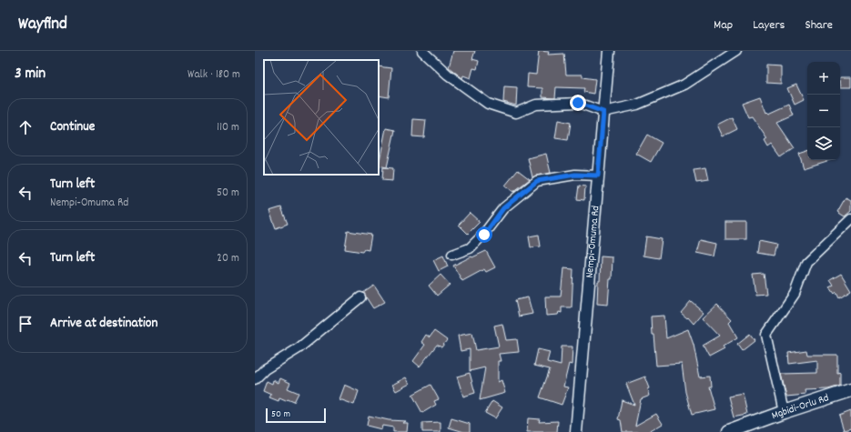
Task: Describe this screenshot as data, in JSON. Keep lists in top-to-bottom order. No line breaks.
{"streets":{"main road":["Mgbidi-Orlu Rd"],"street":["Nempi-Omuma Rd"]},"scale_bar":"50 m","page":{"header":"Wayfind","nav":["Map","Layers","Share"],"heading":["3 min","Walk · 180 m"],"map_buttons":["+","−"],"list":[["Continue","110 m"],["Turn left","Nempi-Omuma Rd","50 m"],["Turn left","20 m"],"Arrive at destination"],"scale":"50 m"}}
